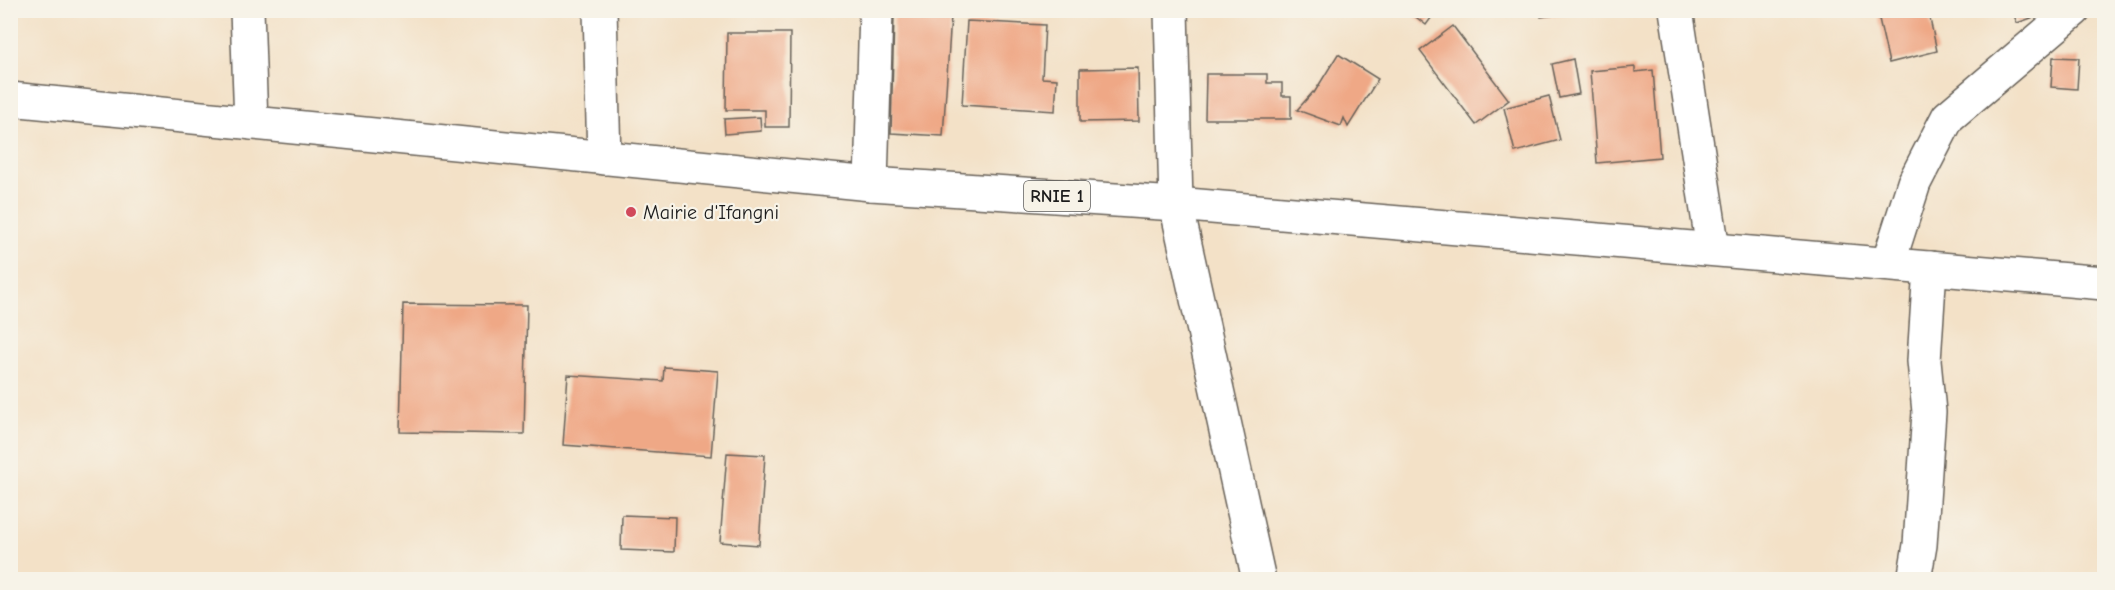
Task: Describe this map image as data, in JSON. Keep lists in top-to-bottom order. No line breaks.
{"streets":{"main road":["RNIE 1"]},"places":["Mairie d'Ifangni"]}
